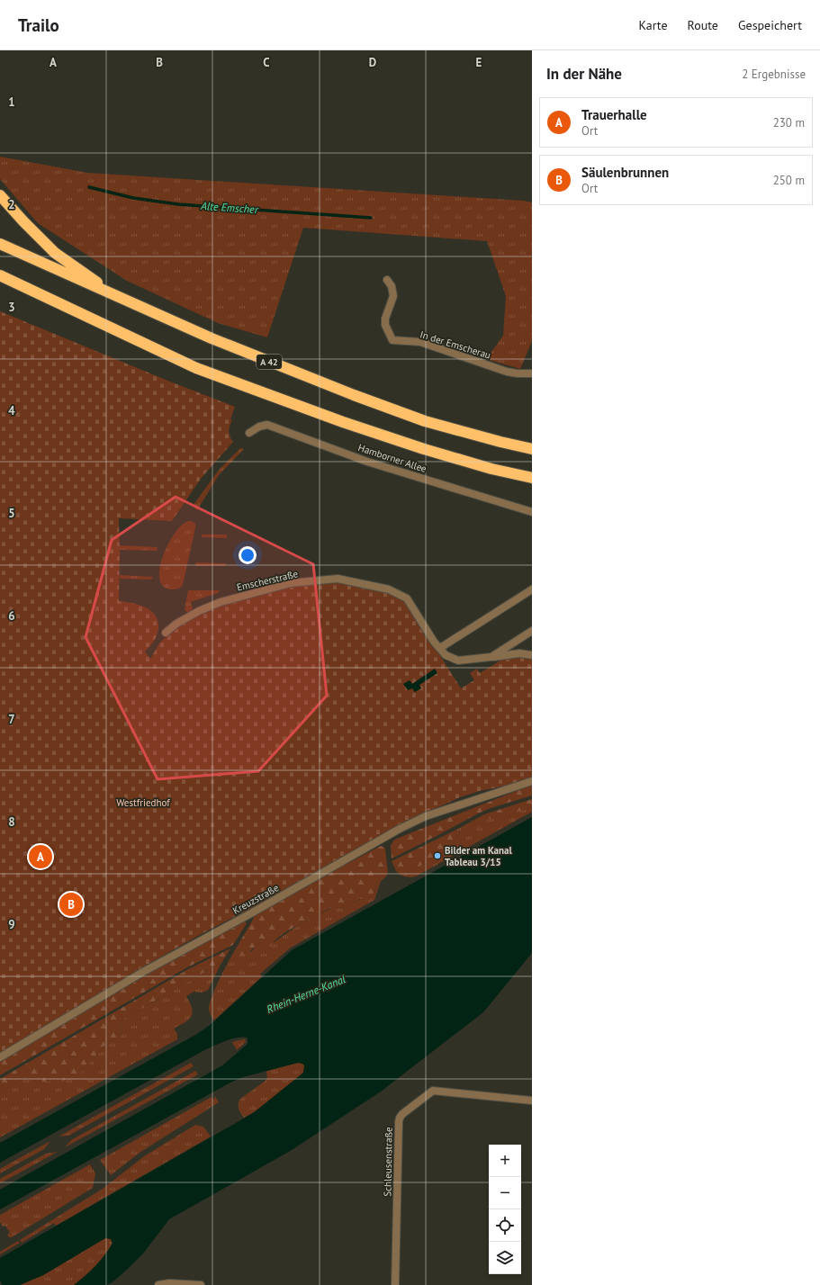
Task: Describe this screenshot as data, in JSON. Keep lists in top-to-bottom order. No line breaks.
{"streets":{"highway":["A 42"],"street":["In der Emscherau","Hamborner Allee","Emscherstraße","Kreuzstraße","Schleusenstraße"]},"water":["Alte Emscher","Rhein-Herne-Kanal"],"parks":["Westfriedhof"],"places":["Bilder am Kanal Tableau 3/15"],"page":{"header":"Trailo","nav":["Karte","Route","Gespeichert"],"heading":["In der Nähe","2 Ergebnisse"],"list":[{"mark":"A","name":"Trauerhalle","note":"Ort","value":"230 m"},{"mark":"B","name":"Säulenbrunnen","note":"Ort","value":"250 m"}],"pins":["A","B"],"map_buttons":["+","−"]},"grid":{"columns":["A","B","C","D","E"],"rows":["1","2","3","4","5","6","7","8","9"]}}
